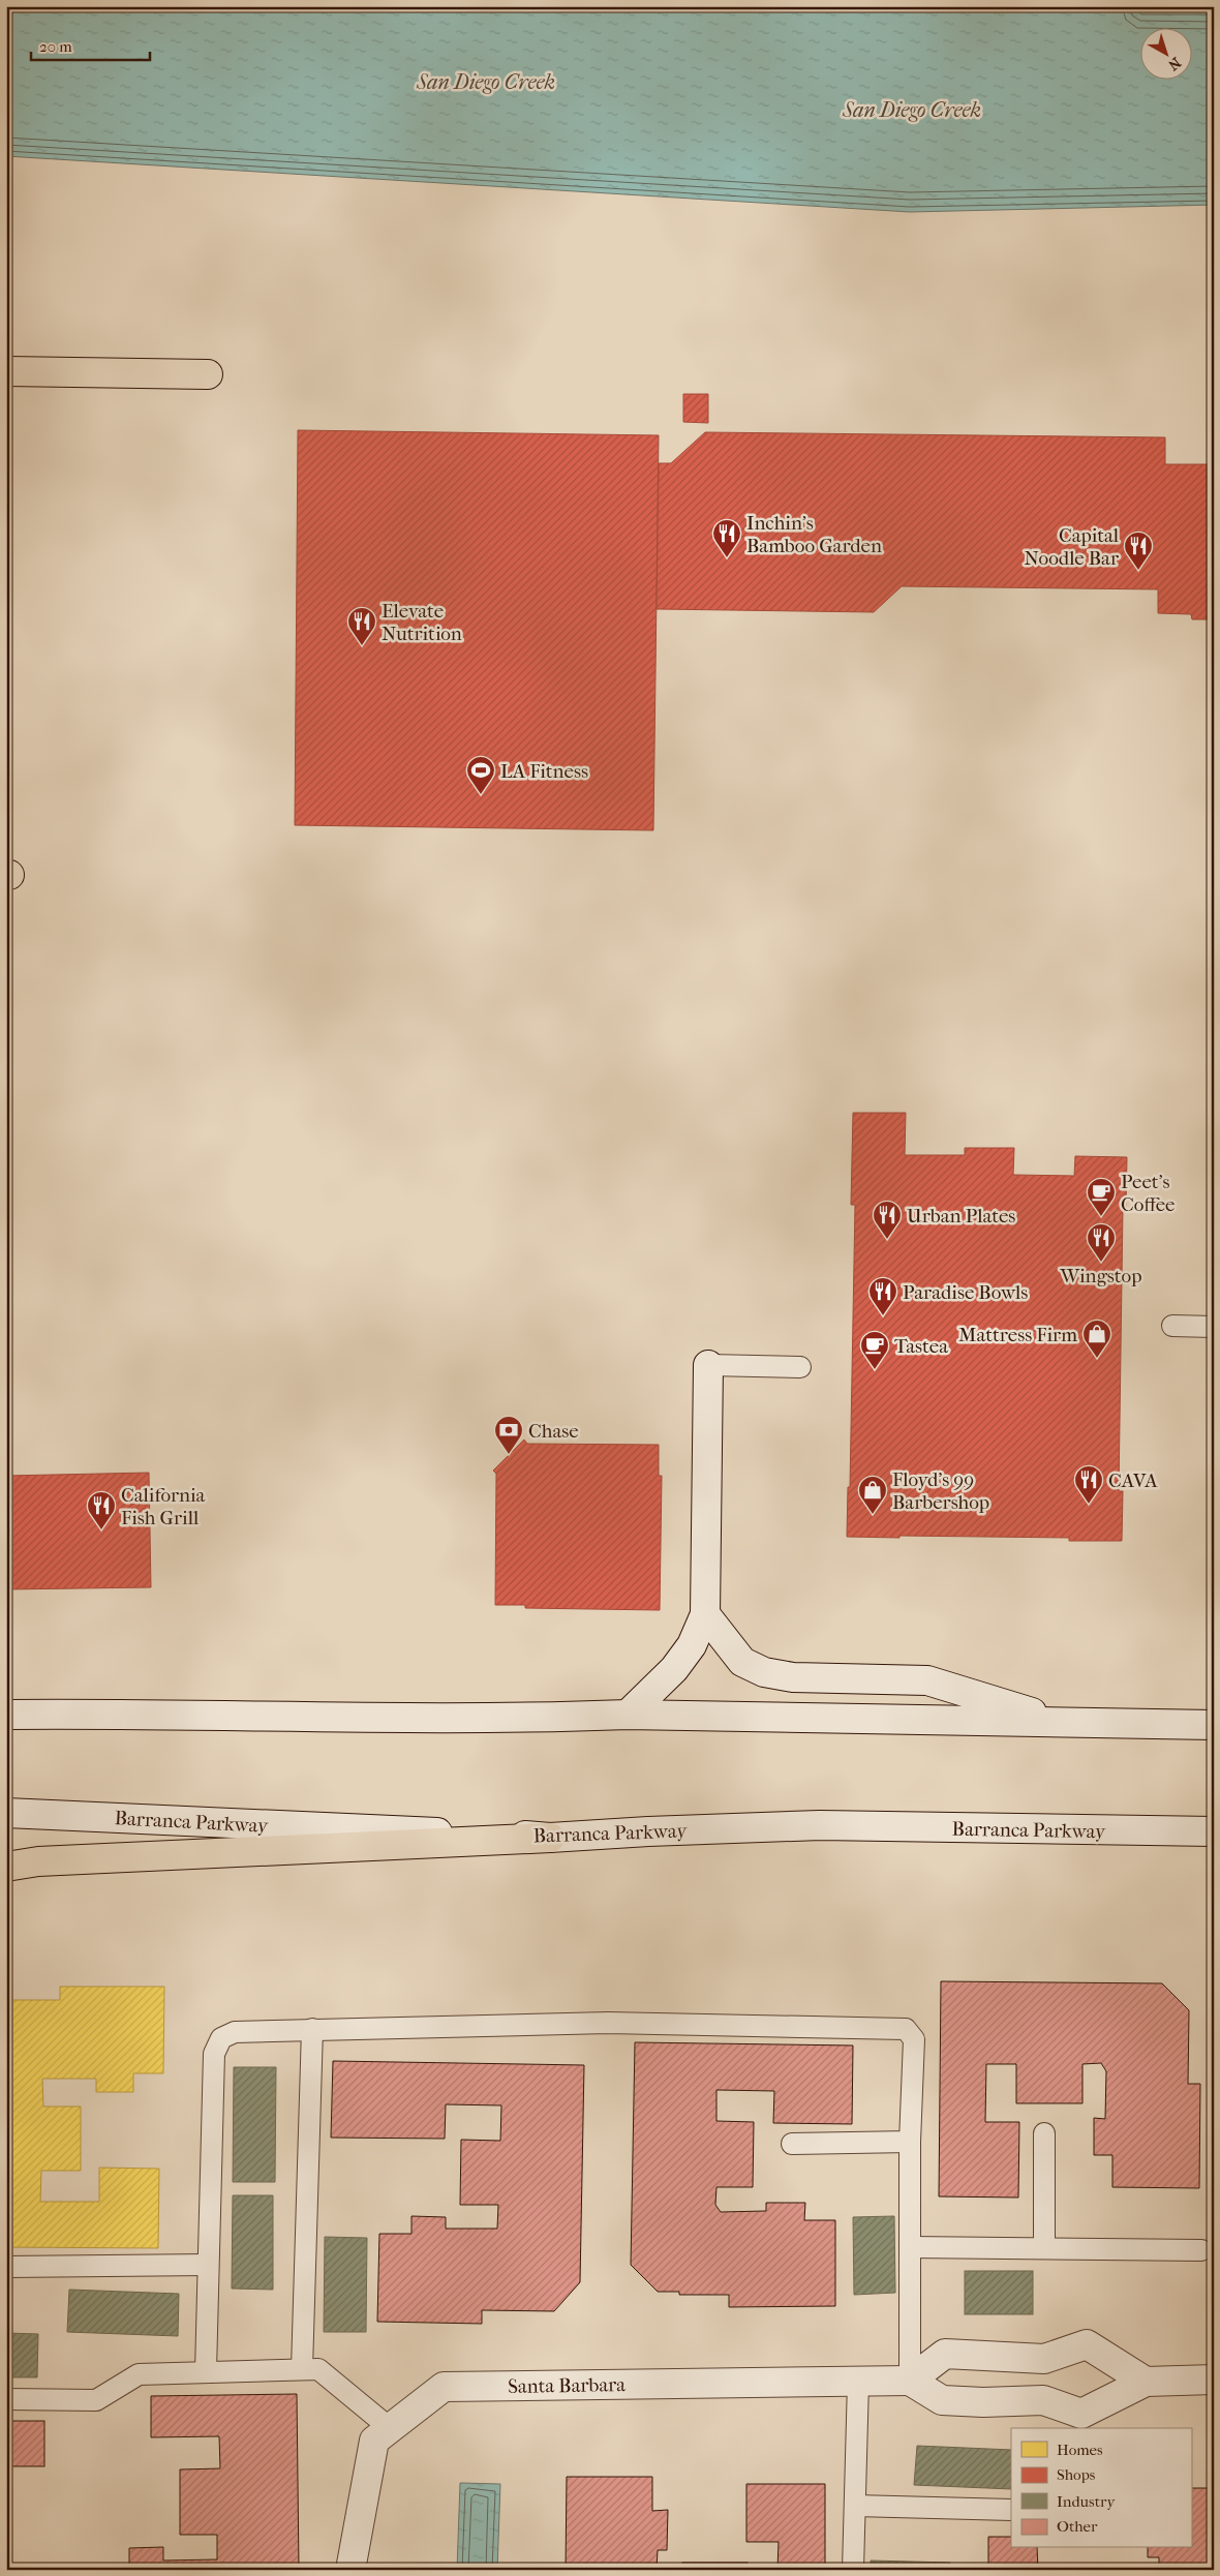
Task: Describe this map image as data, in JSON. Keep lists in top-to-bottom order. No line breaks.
{"streets":{"main road":["Barranca Parkway","Santa Barbara"]},"water":["San Diego Creek"],"places":{"restaurant":["Inchin’s Bamboo Garden","Capital Noodle Bar","Elevate Nutrition","Urban Plates","Wingstop","Paradise Bowls","CAVA","California Fish Grill"],"sports":["LA Fitness"],"cafe":["Peet's Coffee","Tastea"],"shop":["Mattress Firm","Floyd's 99 Barbershop"],"bank":["Chase"]},"legend":["Homes","Shops","Industry","Other"],"scale_bar":"20 m","north":"bottom right"}
